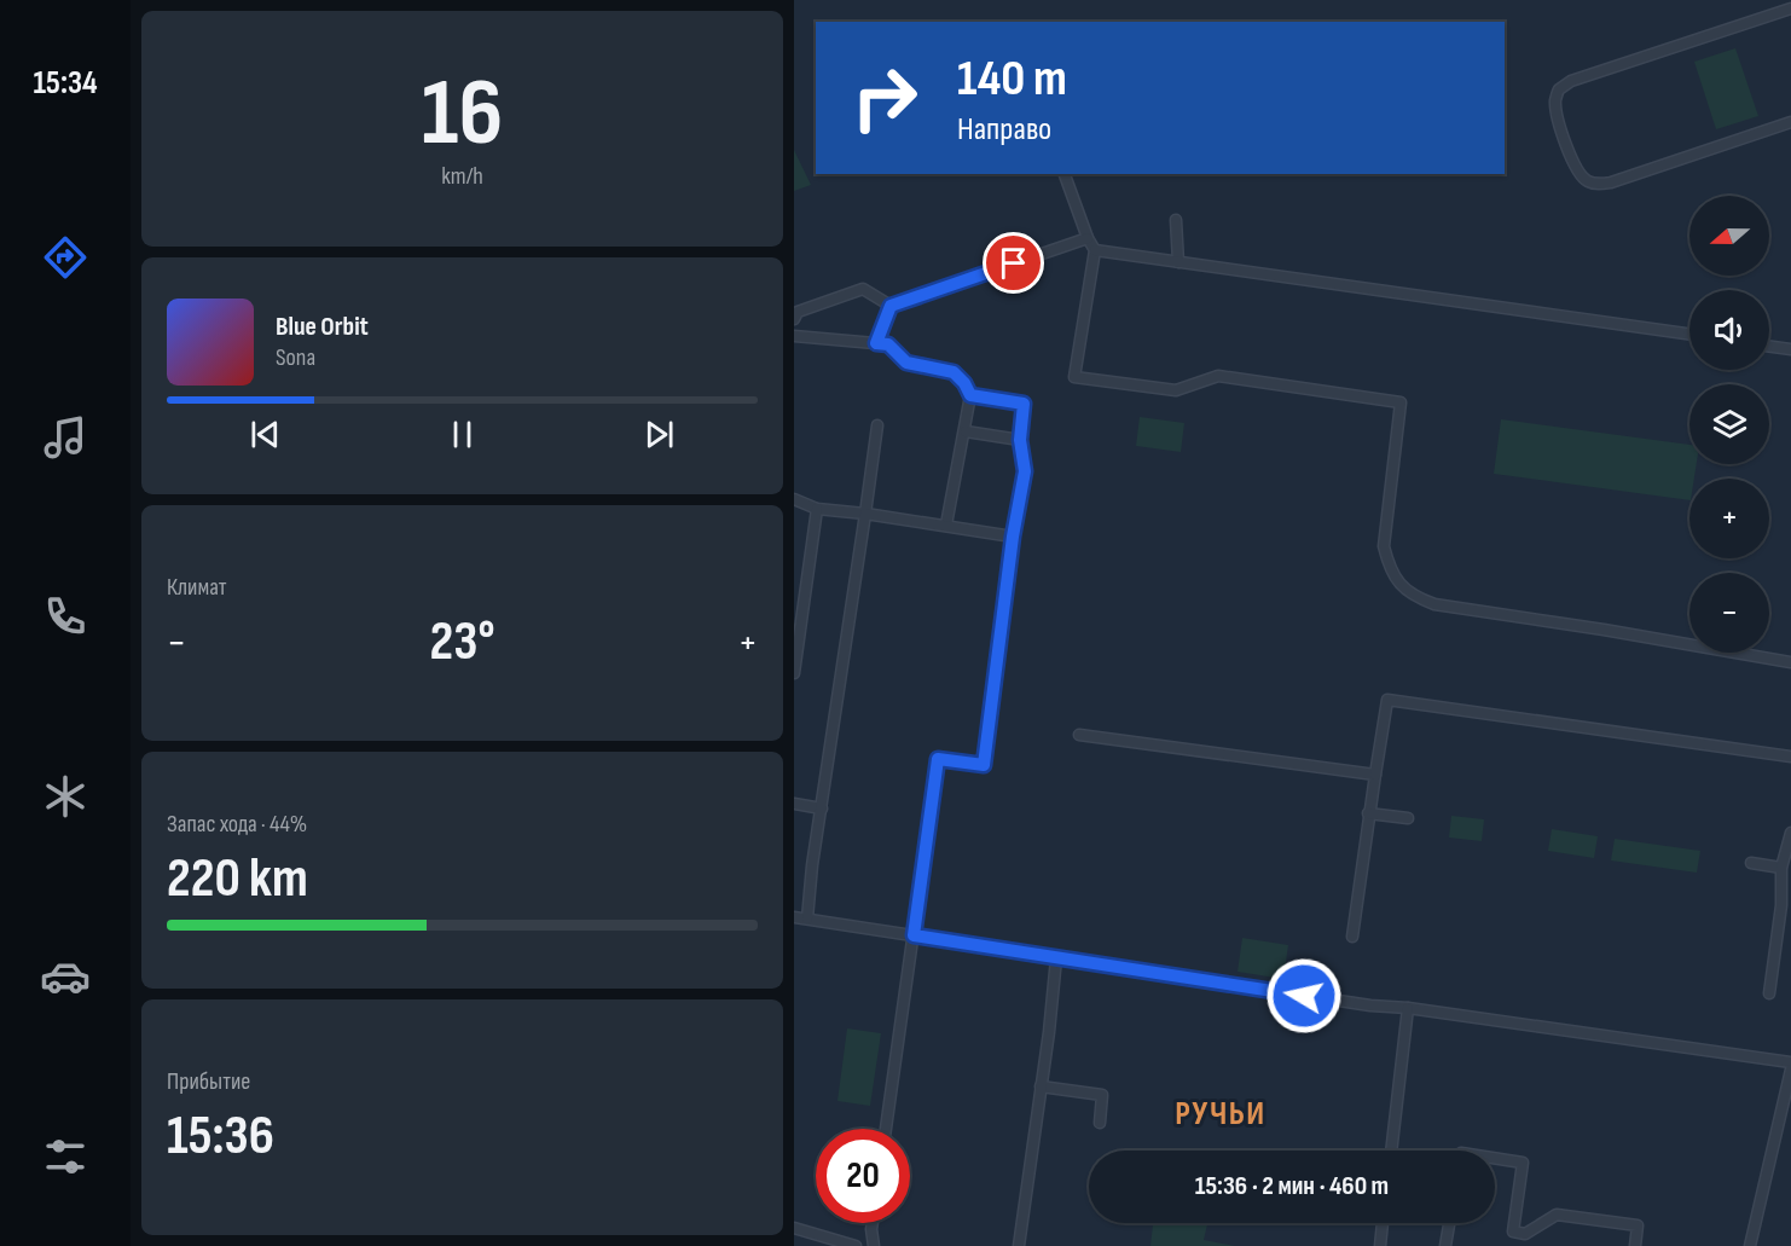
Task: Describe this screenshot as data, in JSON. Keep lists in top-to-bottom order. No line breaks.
{"districts":["РУЧЬИ"],"north":"left","page":{"tabs":"15:34","tile":[["16","km/h"],"Климат",["Запас хода · 44%","220 km"],["Прибытие","15:36"]],"turn":["140 m","Направо"],"map_buttons":["+","−"],"song":["Blue Orbit","Sona"],"heat":["−","23°","+"],"limit":"20","trip":"15:36 · 2 мин · 460 m"}}
